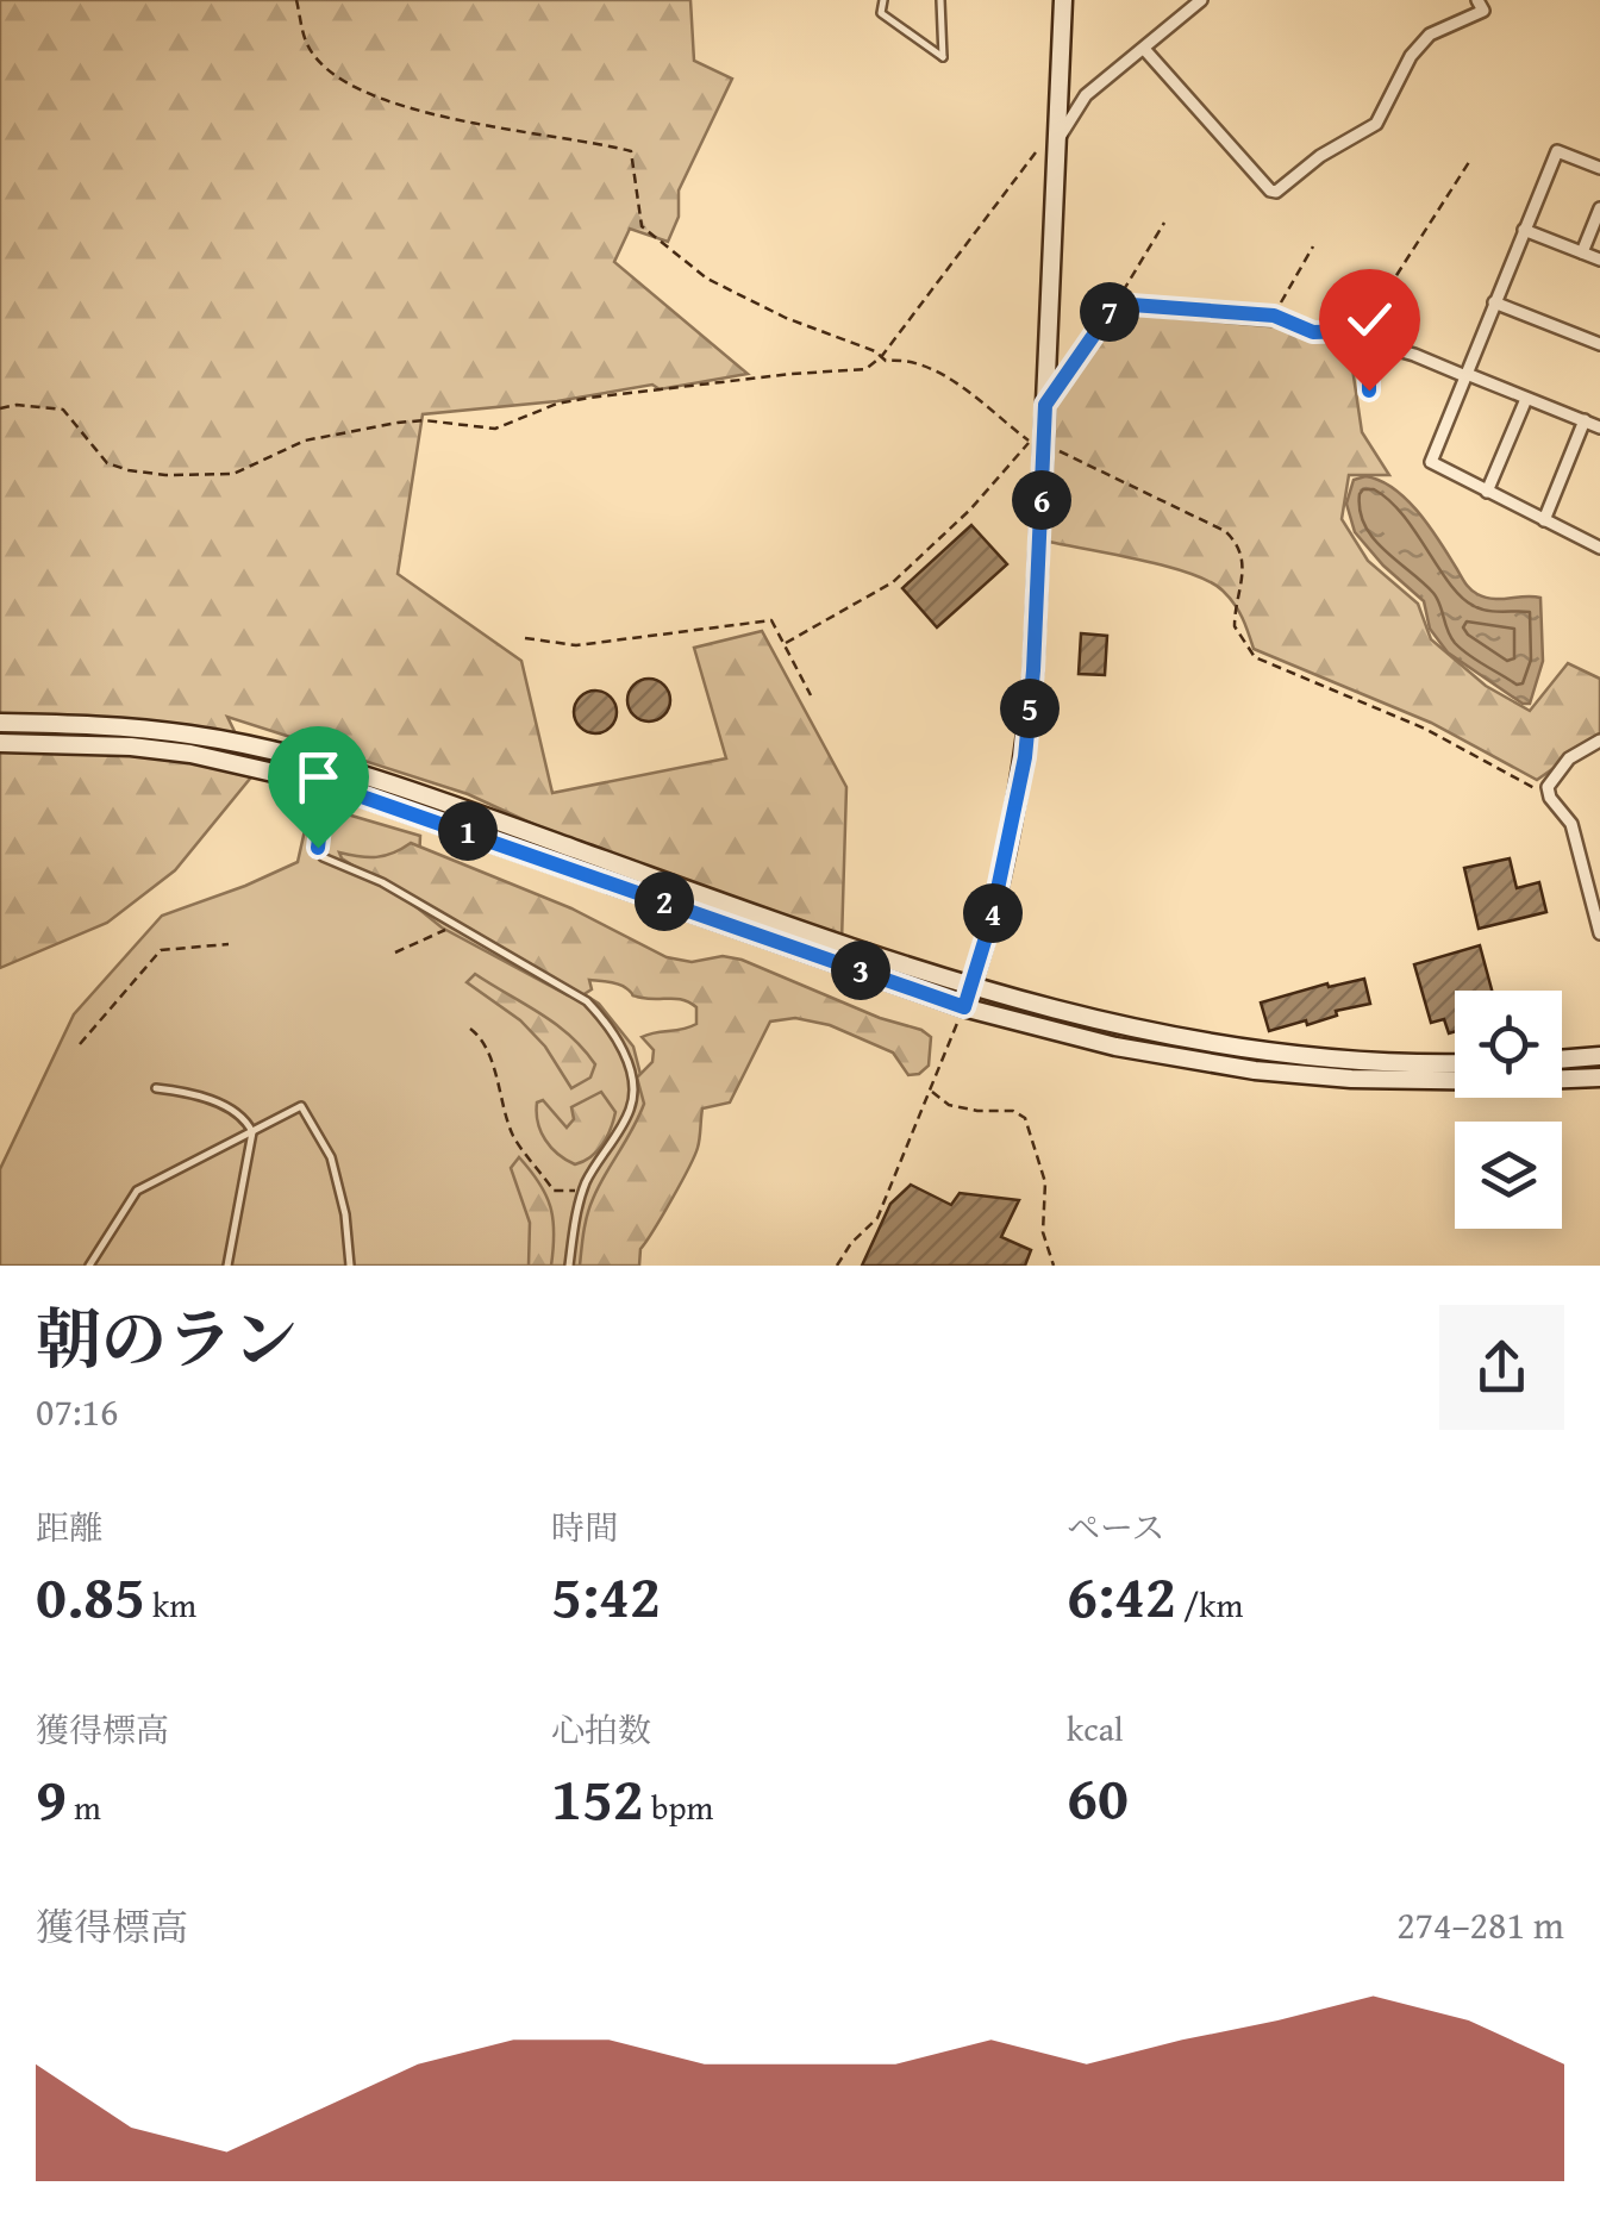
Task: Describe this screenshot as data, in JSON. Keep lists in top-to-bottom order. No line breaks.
{"page":{"pins":["7","6","5","1","2","4","3"],"heading":["朝のラン","07:16"],"stats":[["距離","0.85 km"],["時間","5:42"],["ペース","6:42 /km"],["獲得標高","9 m"],["心拍数","152 bpm"],["kcal","60"]],"chart":["獲得標高","274–281 m"]}}
